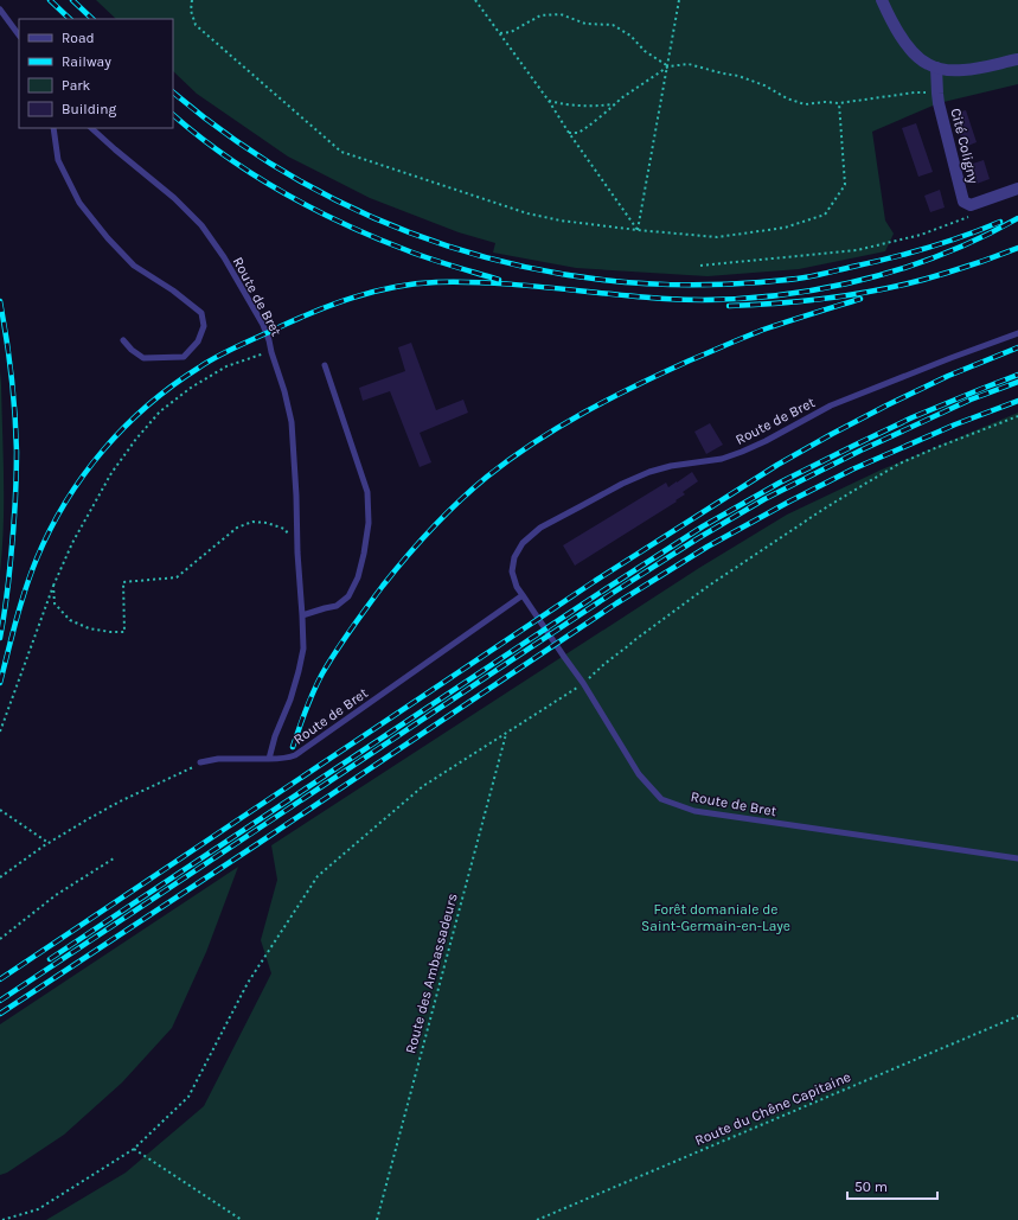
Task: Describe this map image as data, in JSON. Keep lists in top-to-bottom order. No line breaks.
{"streets":{"street":["Cité Coligny"],"lane":["Route de Bret"],"path":["Route des Ambassadeurs","Route du Chêne Capitaine"]},"parks":["Forêt domaniale de Saint-Germain-en-Laye"],"legend":["Road","Railway","Park","Building"],"scale_bar":"50 m"}
